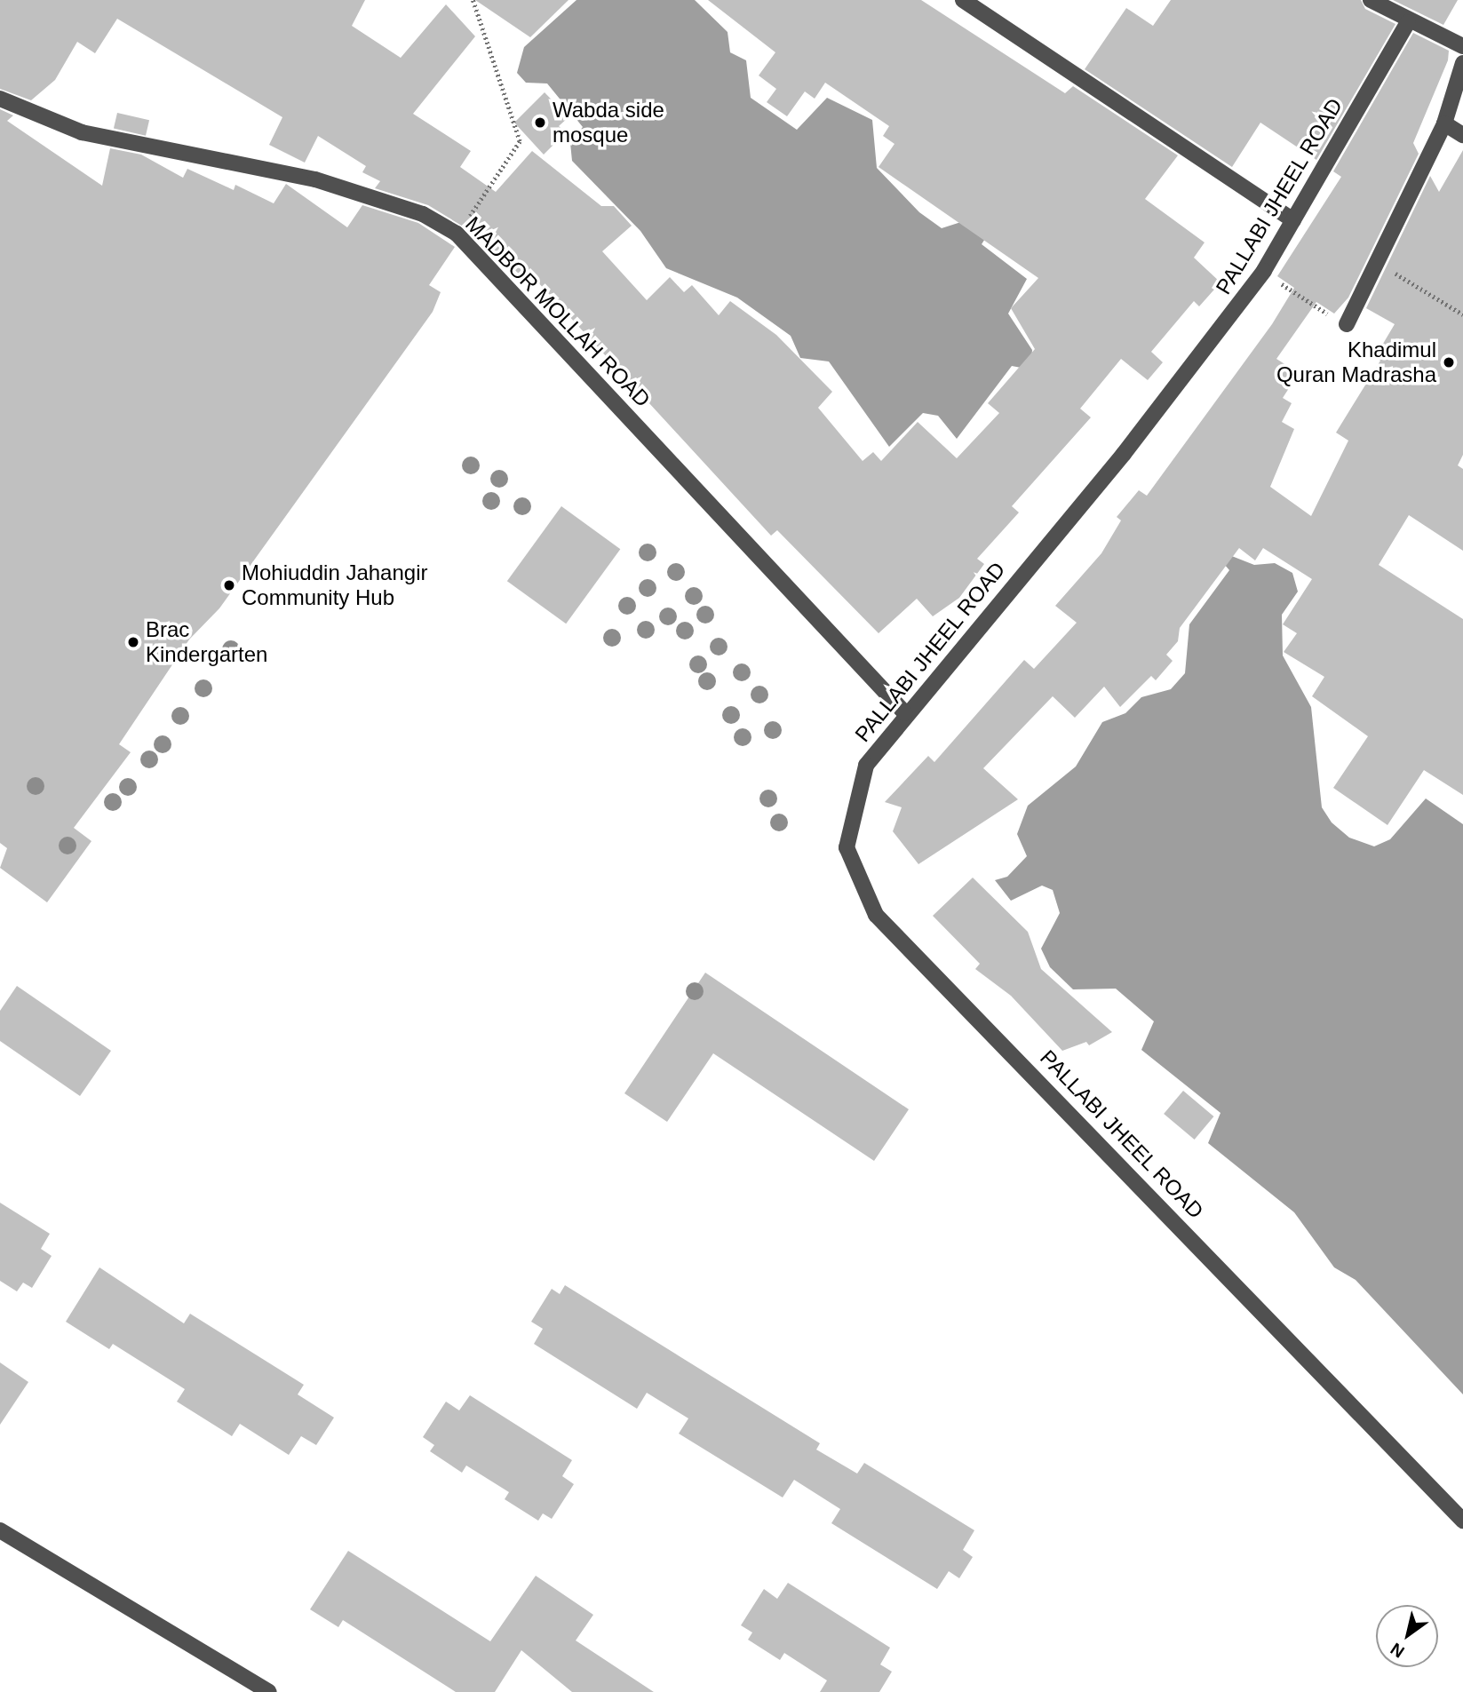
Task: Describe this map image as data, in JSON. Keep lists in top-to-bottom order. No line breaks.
{"streets":{"street":["PALLABI JHEEL ROAD","MADBOR MOLLAH ROAD"]},"crossings":[["PALLABI JHEEL ROAD","MADBOR MOLLAH ROAD"]],"places":["Wabda side mosque","Khadimul Quran Madrasha","Mohiuddin Jahangir Community Hub","Brac Kindergarten"],"north":"bottom left"}
